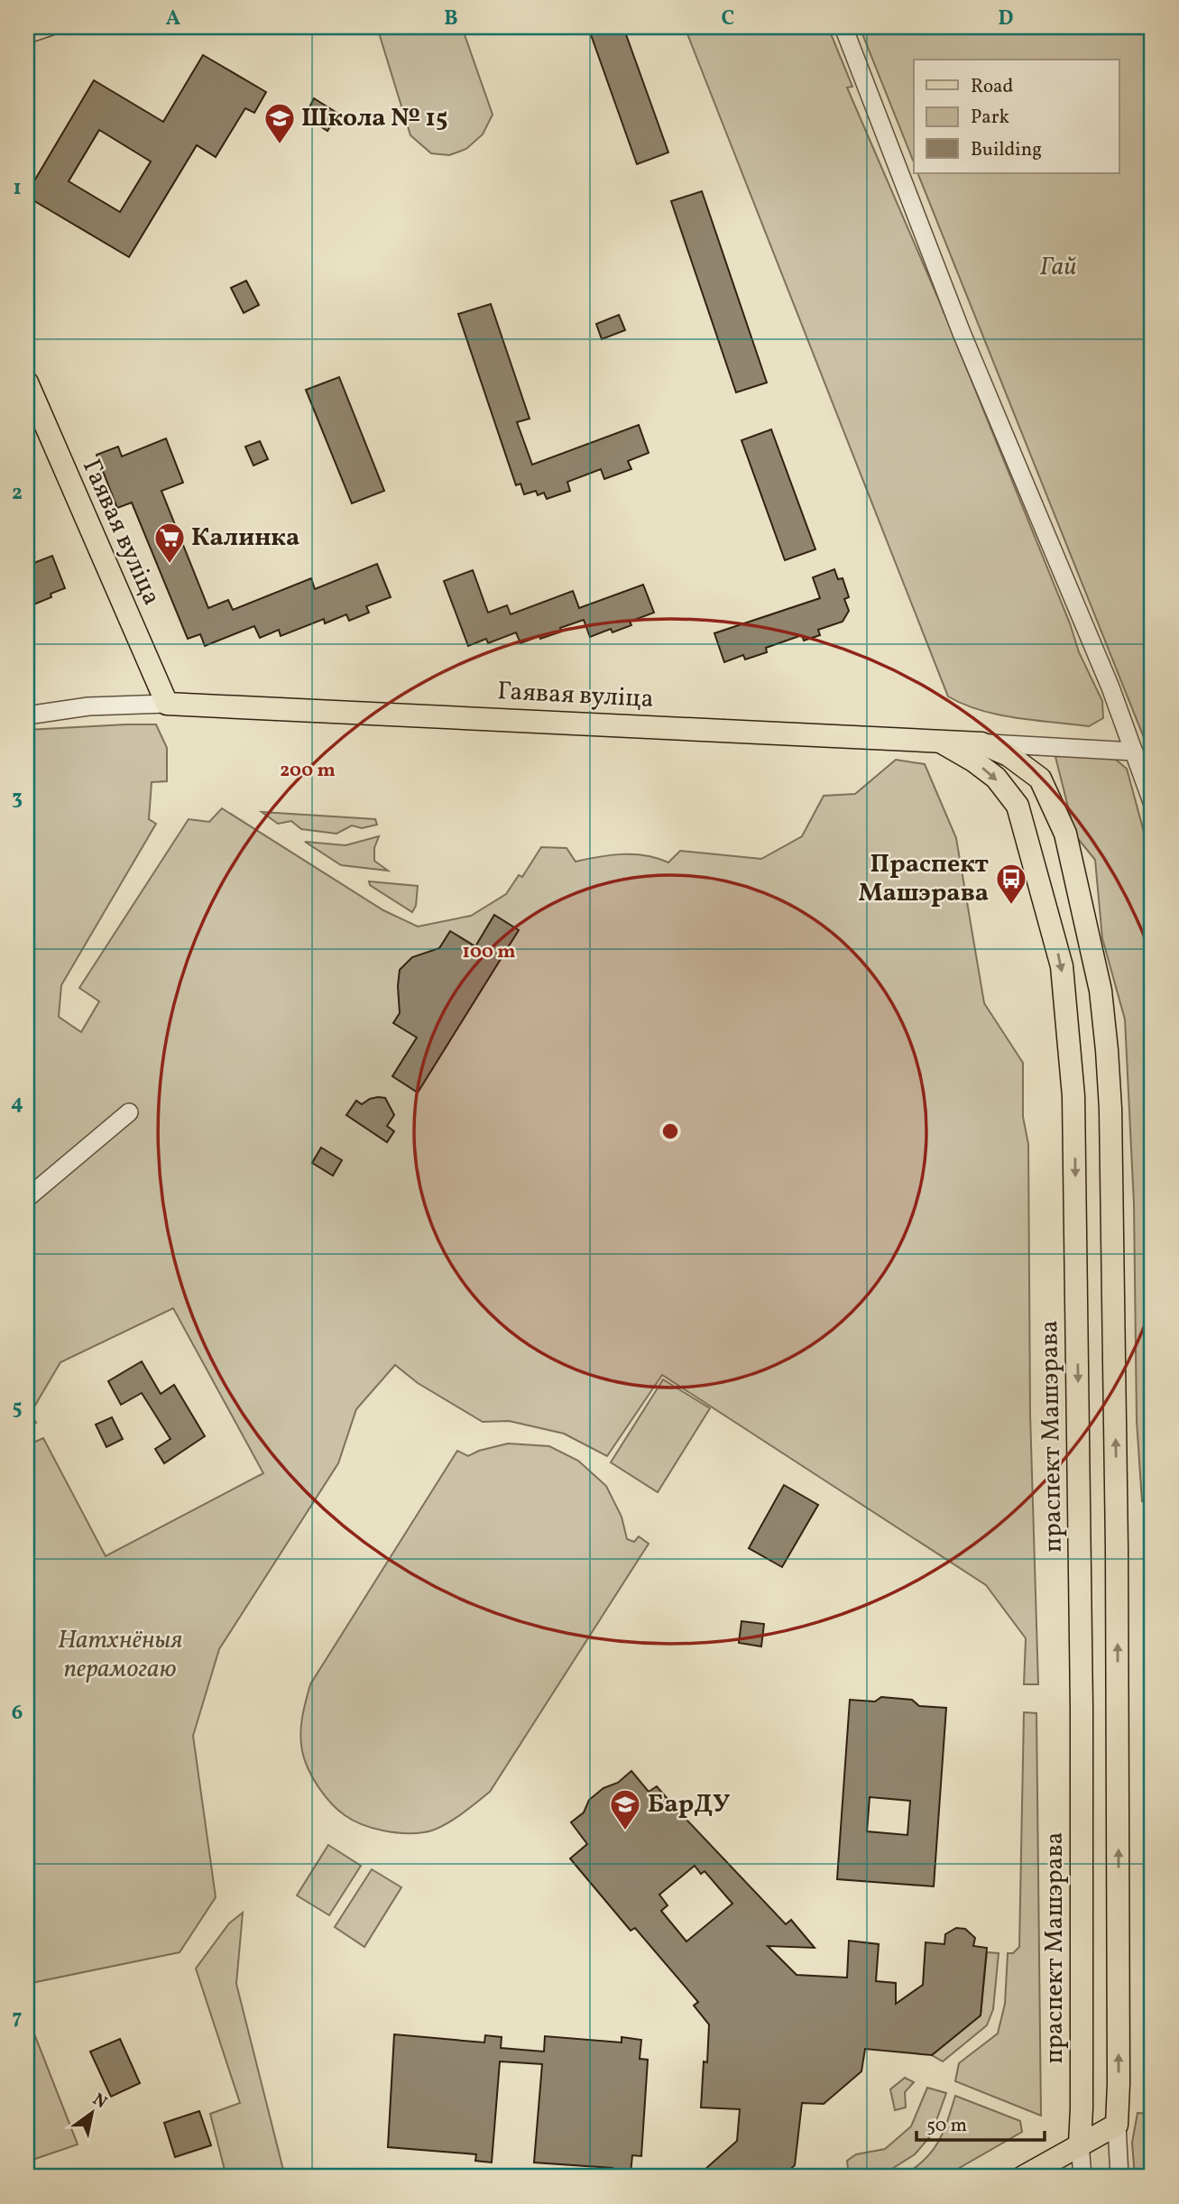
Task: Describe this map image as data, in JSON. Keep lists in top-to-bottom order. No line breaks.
{"streets":{"main road":["Гаявая вуліца","праспект Машэрава"]},"crossings":[["Гаявая вуліца","праспект Машэрава"]],"parks":["Гай","Натхнёныя перамогаю"],"places":{"school or university":["Школа № 15","БарДУ"],"supermarket":["Калинка"],"bus stop":["Праспект Машэрава"]},"legend":["Road","Park","Building"],"scale_bar":"50 m","north":"top right","grid":{"columns":["A","B","C","D"],"rows":["1","2","3","4","5","6","7"]},"rings":["200 m","100 m"]}
